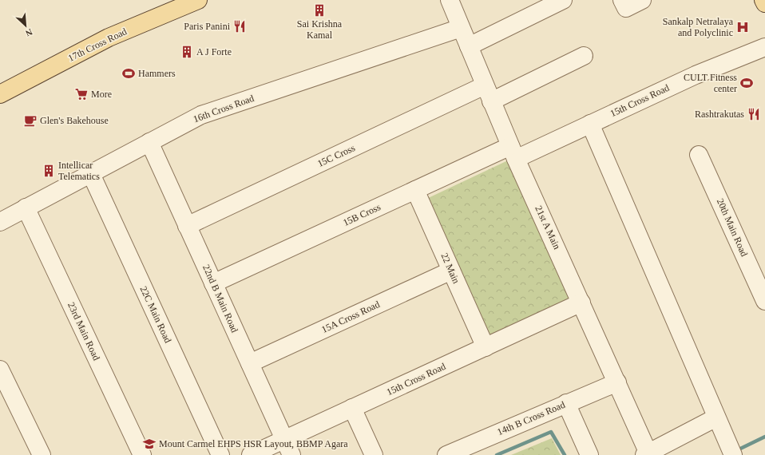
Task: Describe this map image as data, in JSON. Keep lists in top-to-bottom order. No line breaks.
{"streets":{"main road":["17th Cross Road"],"street":["15th Cross Road","16th Cross Road","15C Cross","15B Cross","21st A Main","20th Main Road","22 Main","22nd B Main Road","22C Main Road","15A Cross Road","23rd Main Road","14th B Cross Road"]},"crossings":[["15th Cross Road","15B Cross"],["15th Cross Road","21st A Main"],["15th Cross Road","22 Main"],["15th Cross Road","22nd B Main Road"],["16th Cross Road","21st A Main"],["16th Cross Road","22nd B Main Road"],["16th Cross Road","22C Main Road"],["16th Cross Road","23rd Main Road"],["15C Cross","21st A Main"],["15C Cross","22nd B Main Road"],["15B Cross","21st A Main"],["15B Cross","22 Main"],["15B Cross","22nd B Main Road"],["21st A Main","14th B Cross Road"],["22 Main","15A Cross Road"],["22nd B Main Road","15A Cross Road"]],"places":{"building":["Sai Krishna Kamal","A J Forte","Intellicar Telematics"],"restaurant":["Paris Panini","Rashtrakutas"],"hospital":["Sankalp Netralaya and Polyclinic"],"sports":["Hammers","CULT Fitness center"],"supermarket":["More"],"cafe":["Glen's Bakehouse"],"school or university":["Mount Carmel EHPS HSR Layout, BBMP Agara"]},"north":"bottom right"}
